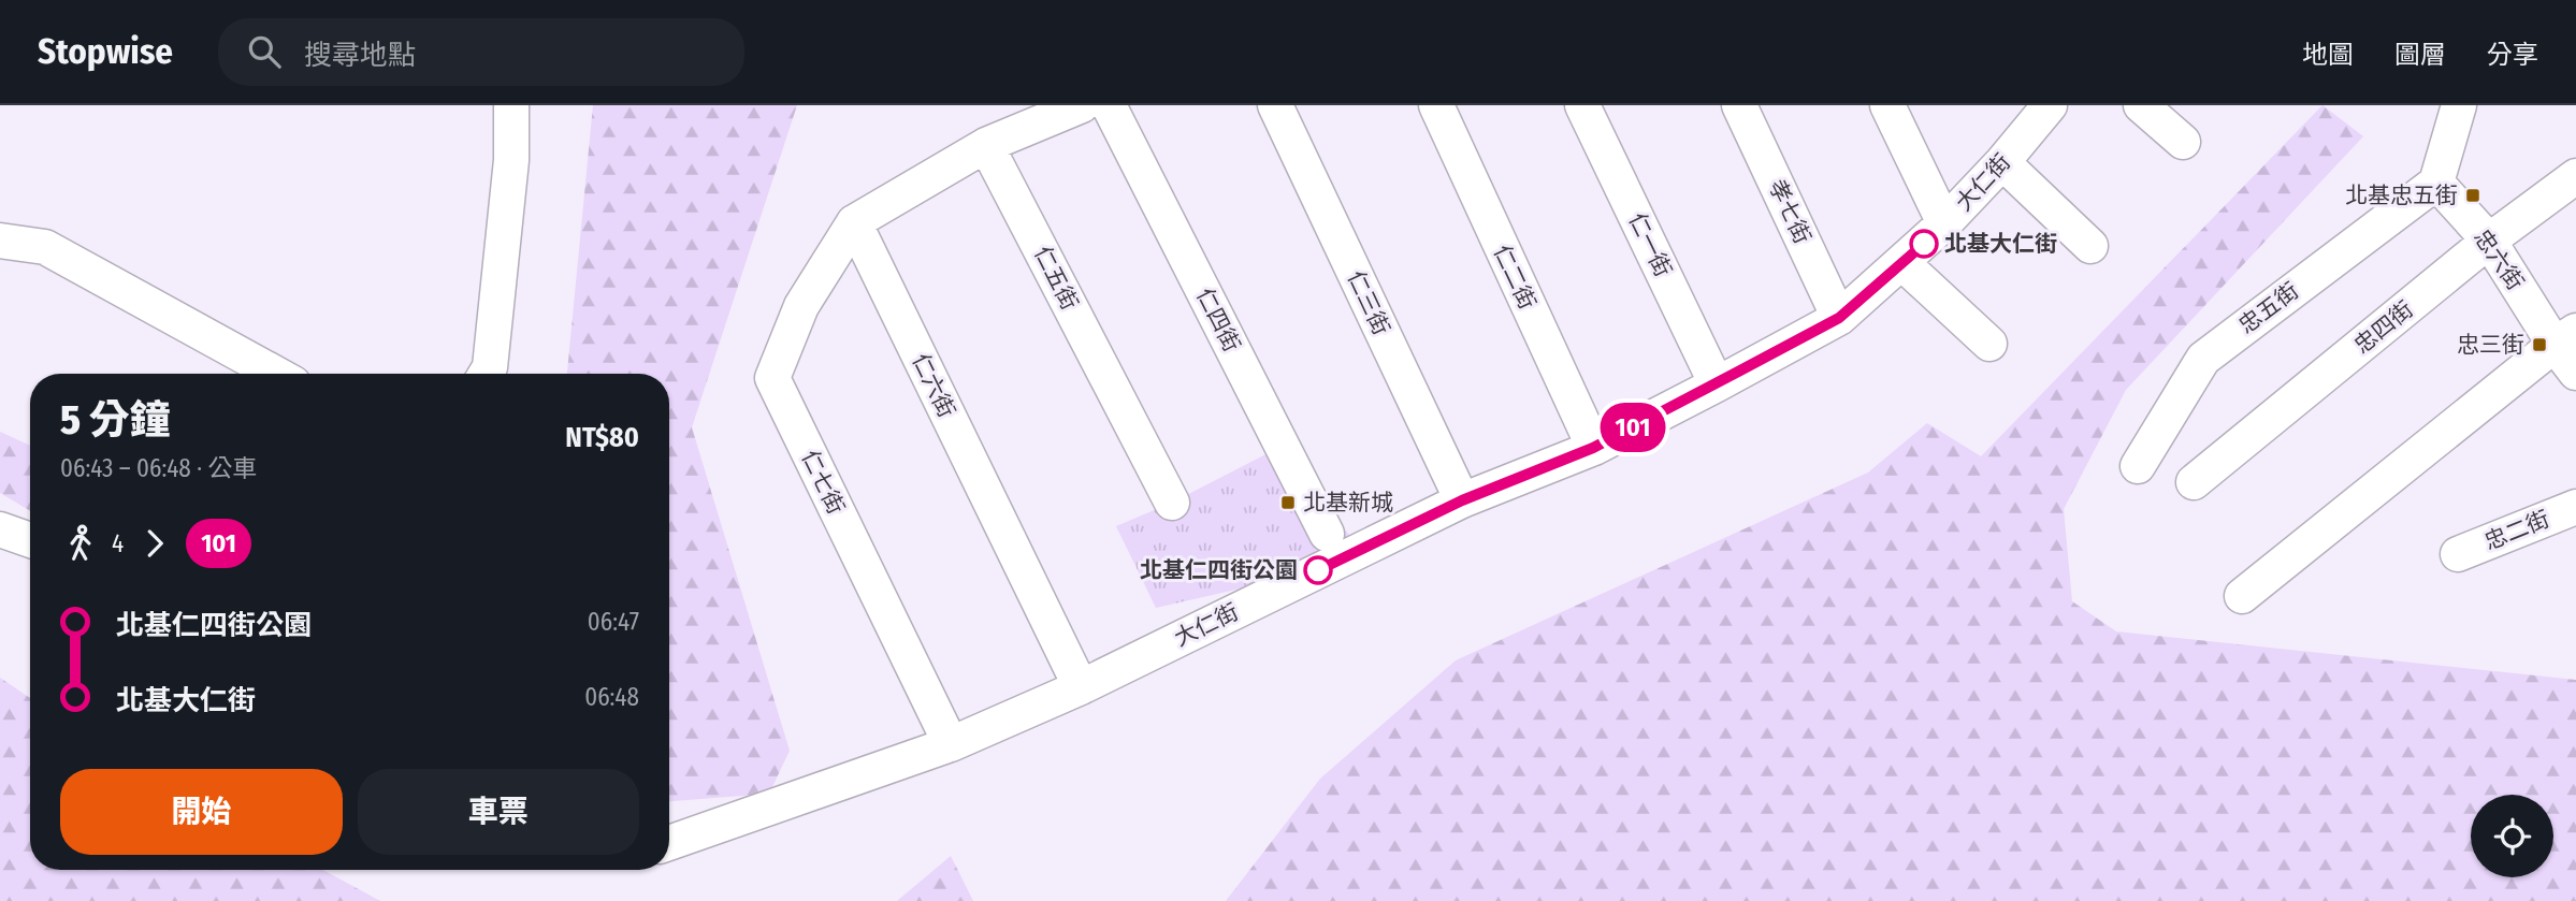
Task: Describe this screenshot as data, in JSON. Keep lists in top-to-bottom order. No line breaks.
{"streets":{"street":["大仁街","孝七街","仁一街","忠六街","仁二街","仁五街","仁三街","忠五街","仁四街","忠四街","仁六街","仁七街","忠二街"]},"crossings":[["大仁街","孝七街"],["大仁街","仁一街"],["大仁街","仁二街"],["大仁街","仁三街"],["大仁街","仁六街"],["大仁街","仁七街"],["忠六街","忠五街"],["忠六街","忠四街"],["仁六街","仁七街"]],"places":{"transit":["北基忠五街","忠三街","北基新城"],"other":["北基大仁街","北基仁四街公園"]},"lines":["bus line 101"],"page":{"header":"Stopwise","search":"搜尋地點","nav":["地圖","圖層","分享"],"on_map":"101","heading":["5 分鐘","06:43 – 06:48 · 公車","NT$80"],"legs":["4","101"],"list":[{"name":"北基仁四街公園","value":"06:47"},{"name":"北基大仁街","value":"06:48"}],"buttons":["開始","車票"]}}
